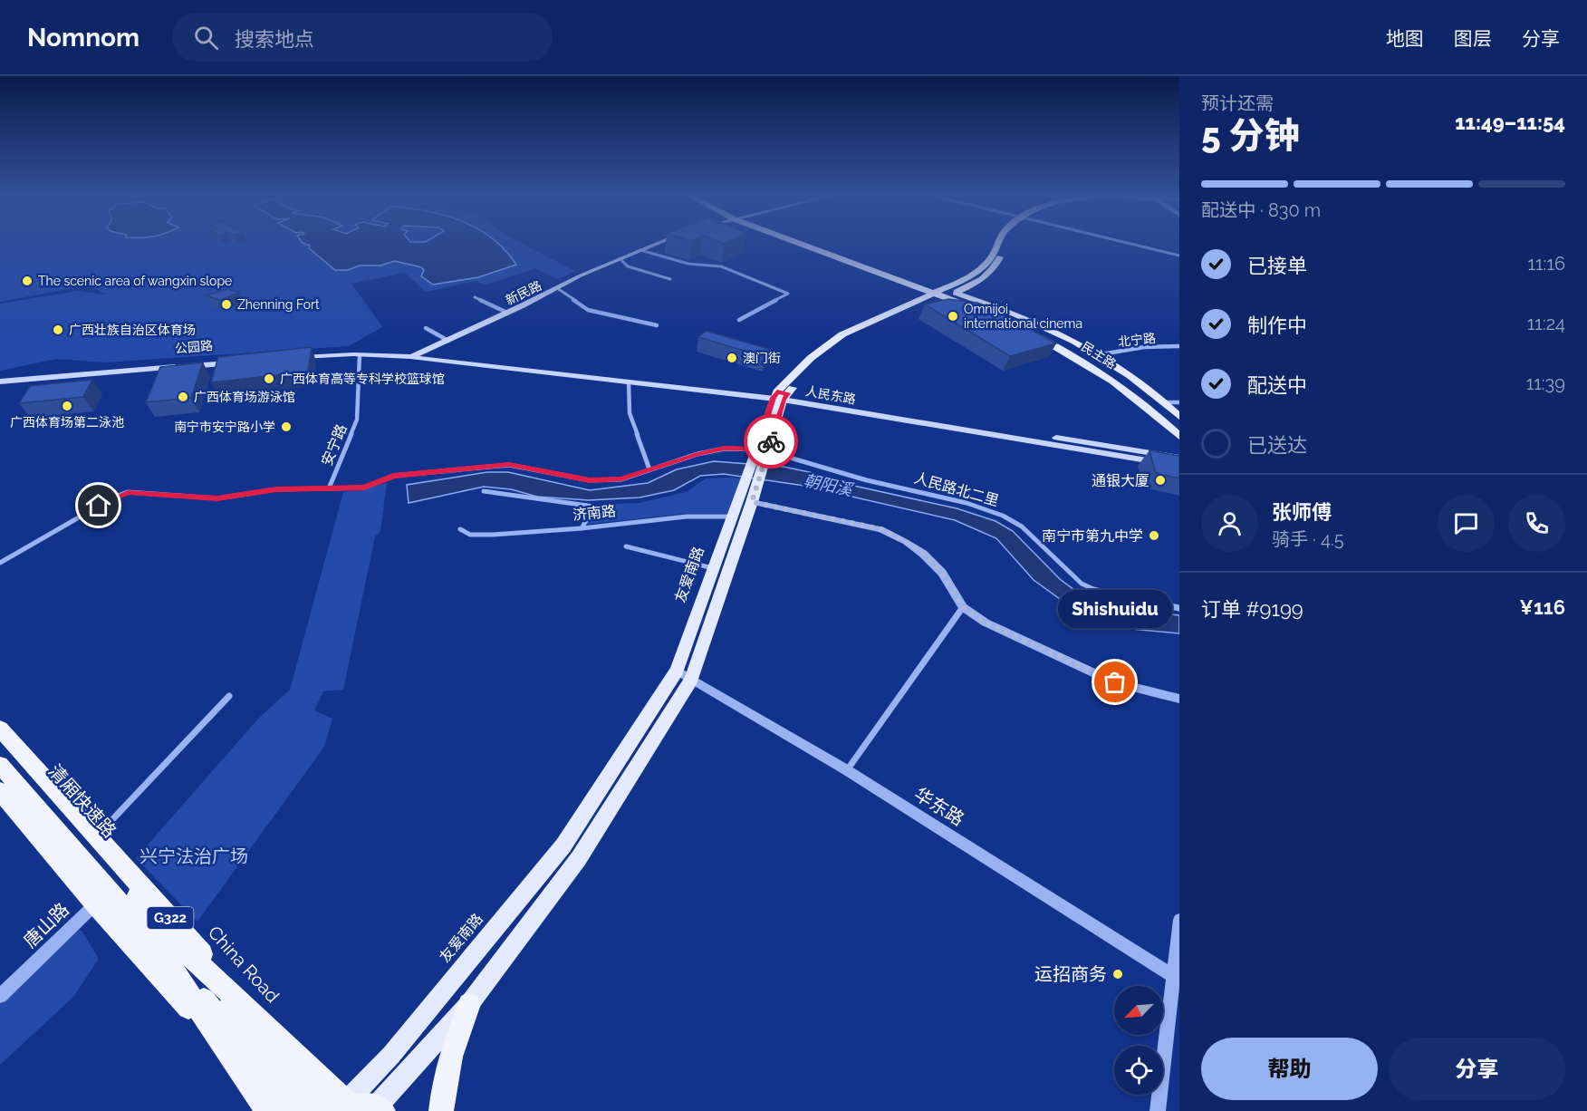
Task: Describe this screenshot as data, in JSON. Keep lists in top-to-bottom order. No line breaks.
{"streets":{"highway":["清厢快速路","G322","China Road"],"main road":["新民路","公园路","民主路","人民东路","友爱南路"],"street":["北宁路","安宁路","人民路北二里","济南路","华东路","唐山路"]},"crossings":[["新民路","人民东路"],["北宁路","民主路"],["民主路","友爱南路"],["人民东路","友爱南路"],["安宁路","人民路北二里"],["人民路北二里","友爱南路"],["济南路","友爱南路"],["友爱南路","清厢快速路"],["友爱南路","华东路"],["友爱南路","China Road"],["清厢快速路","China Road"],["G322","唐山路"]],"water":["朝阳溪"],"parks":["兴宁法治广场"],"places":["The scenic area of wangxin slope","Zhenning Fort","Omnijoi international cinema","广西壮族自治区体育场","澳门街","广西体育高等专科学校篮球馆","广西体育场游泳馆","广西体育场第二泳池","南宁市安宁路小学","通银大厦","南宁市第九中学","Shishuidu","运招商务"],"north":"bottom left","page":{"header":"Nomnom","search":"搜索地点","nav":["地图","图层","分享"],"heading":["5 分钟","预计还需","11:49–11:54"],"panel":["张师傅","骑手 · 4.5","订单 #9199","¥116"],"bar":"配送中 · 830 m","list":[["已接单","11:16"],["制作中","11:24"],["配送中","11:39"],"已送达"],"bubble":"Shishuidu","buttons":["帮助","分享"]}}
